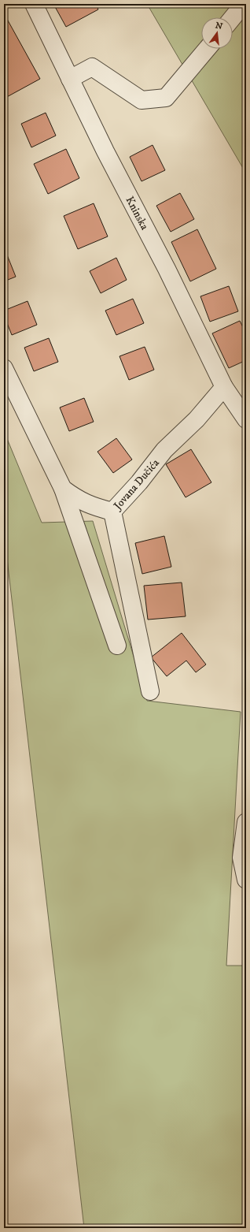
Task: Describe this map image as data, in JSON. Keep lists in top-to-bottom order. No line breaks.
{"streets":{"street":["Kninska","Jovana Dučića"]},"crossings":[["Kninska","Jovana Dučića"]],"north":"top"}
